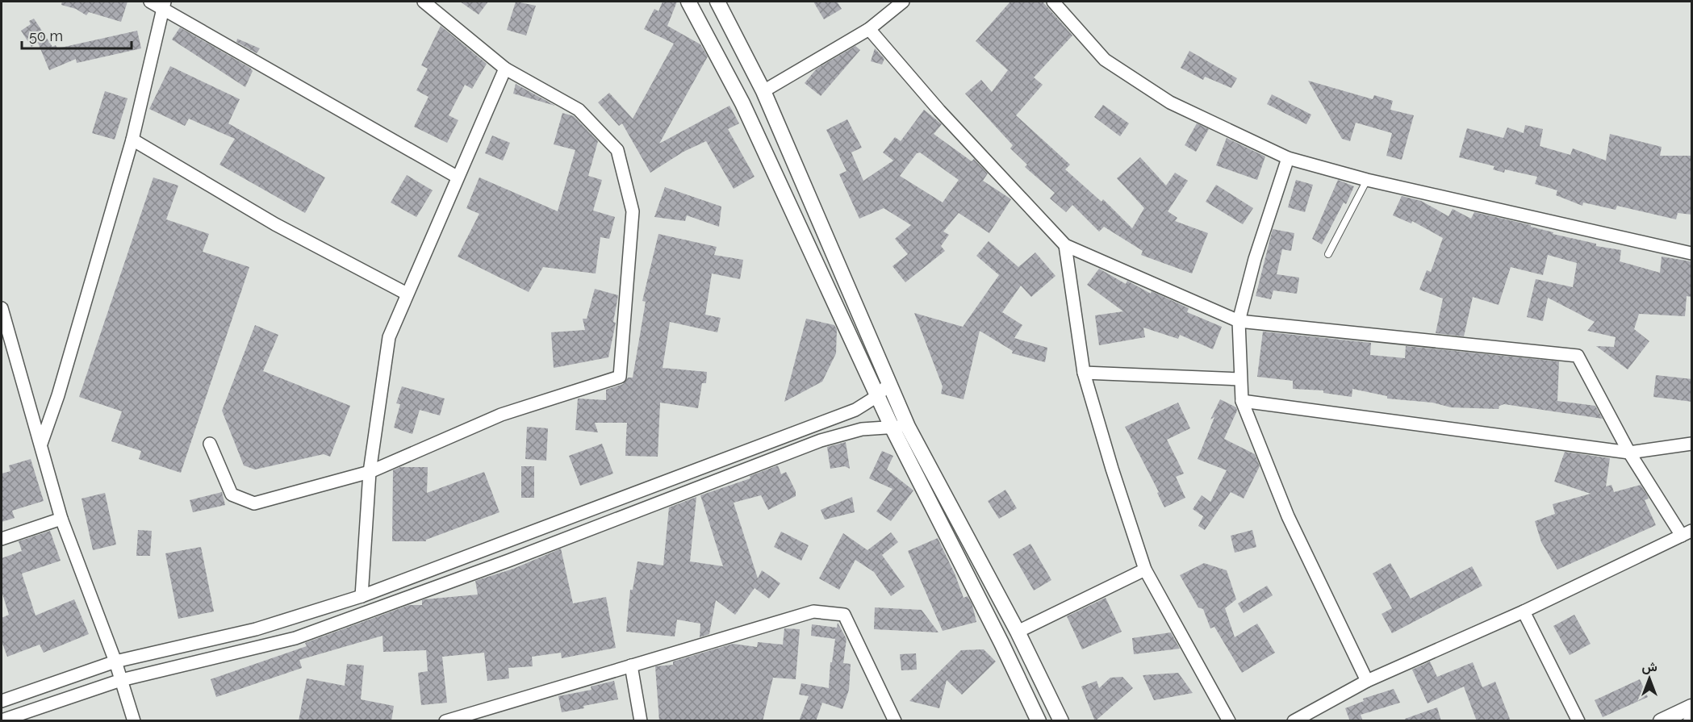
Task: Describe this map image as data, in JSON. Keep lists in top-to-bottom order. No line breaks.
{"scale_bar":"50 m","north":"top"}
